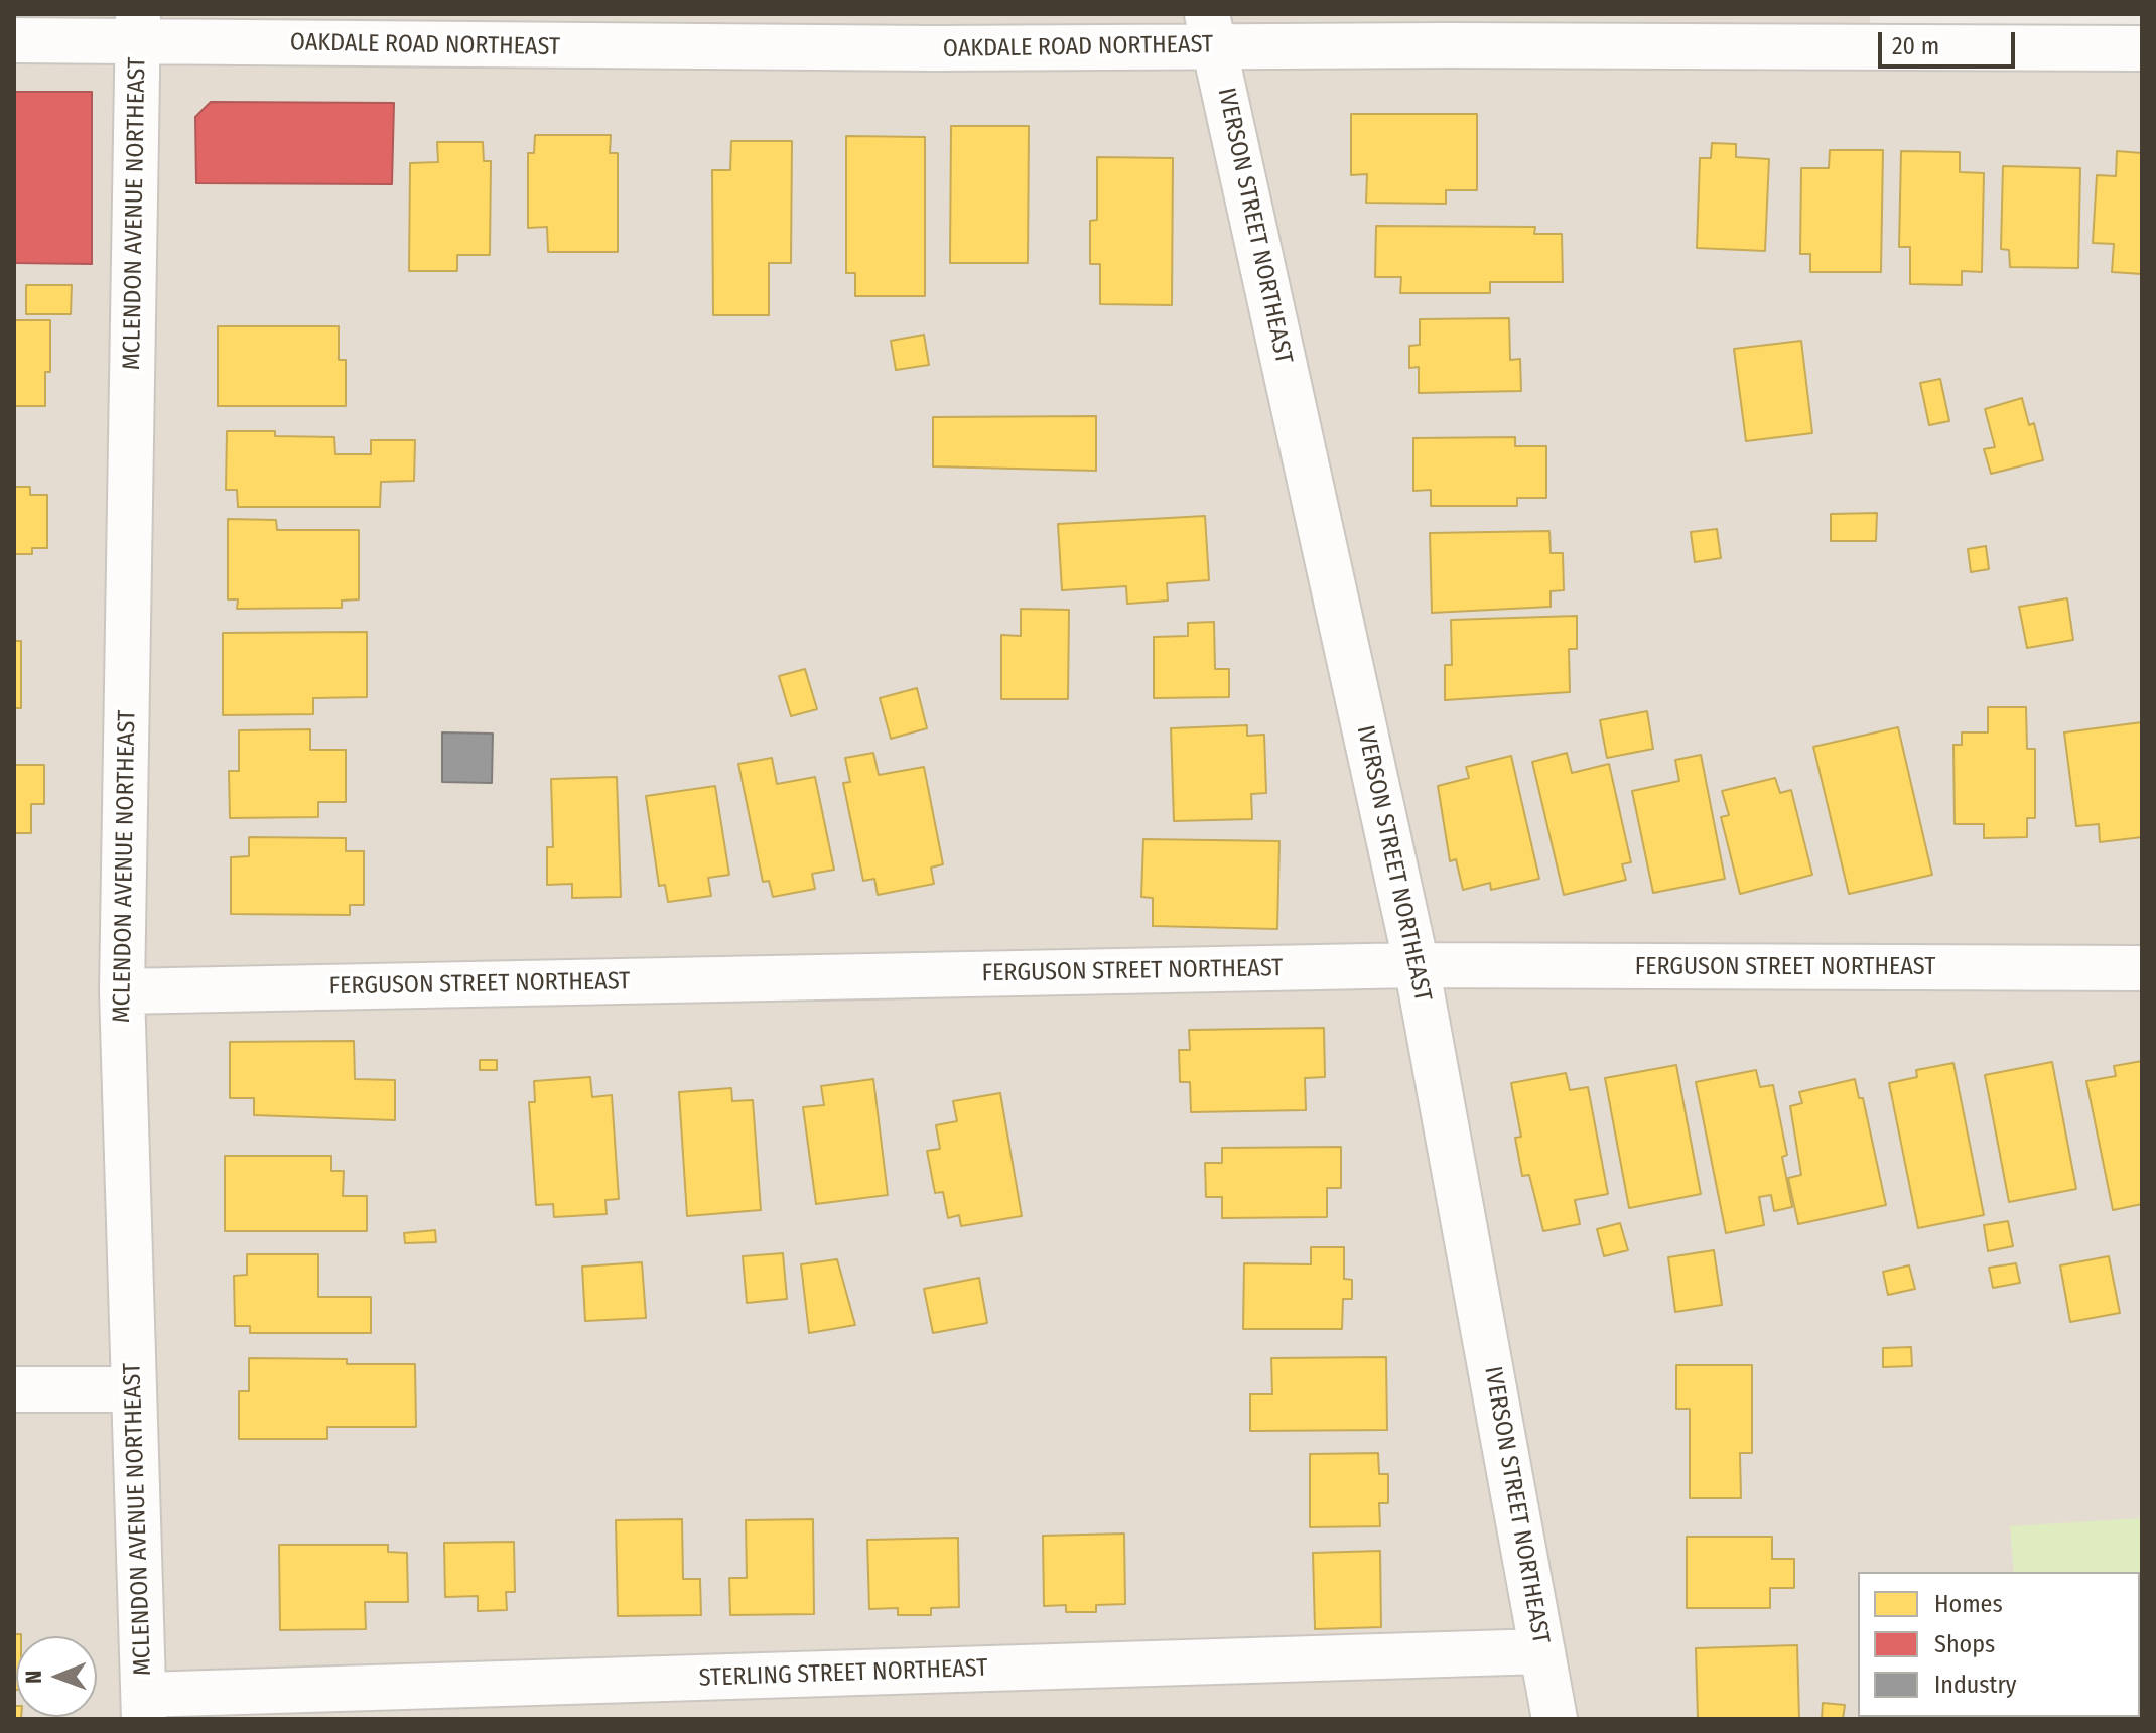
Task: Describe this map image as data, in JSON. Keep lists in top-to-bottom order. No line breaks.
{"streets":{"street":["OAKDALE ROAD NORTHEAST","MCLENDON AVENUE NORTHEAST","IVERSON STREET NORTHEAST","FERGUSON STREET NORTHEAST","STERLING STREET NORTHEAST"]},"crossings":[["OAKDALE ROAD NORTHEAST","MCLENDON AVENUE NORTHEAST"],["OAKDALE ROAD NORTHEAST","IVERSON STREET NORTHEAST"],["MCLENDON AVENUE NORTHEAST","FERGUSON STREET NORTHEAST"],["MCLENDON AVENUE NORTHEAST","STERLING STREET NORTHEAST"],["IVERSON STREET NORTHEAST","FERGUSON STREET NORTHEAST"],["IVERSON STREET NORTHEAST","STERLING STREET NORTHEAST"]],"legend":["Homes","Shops","Industry"],"scale_bar":"20 m","north":"left"}
